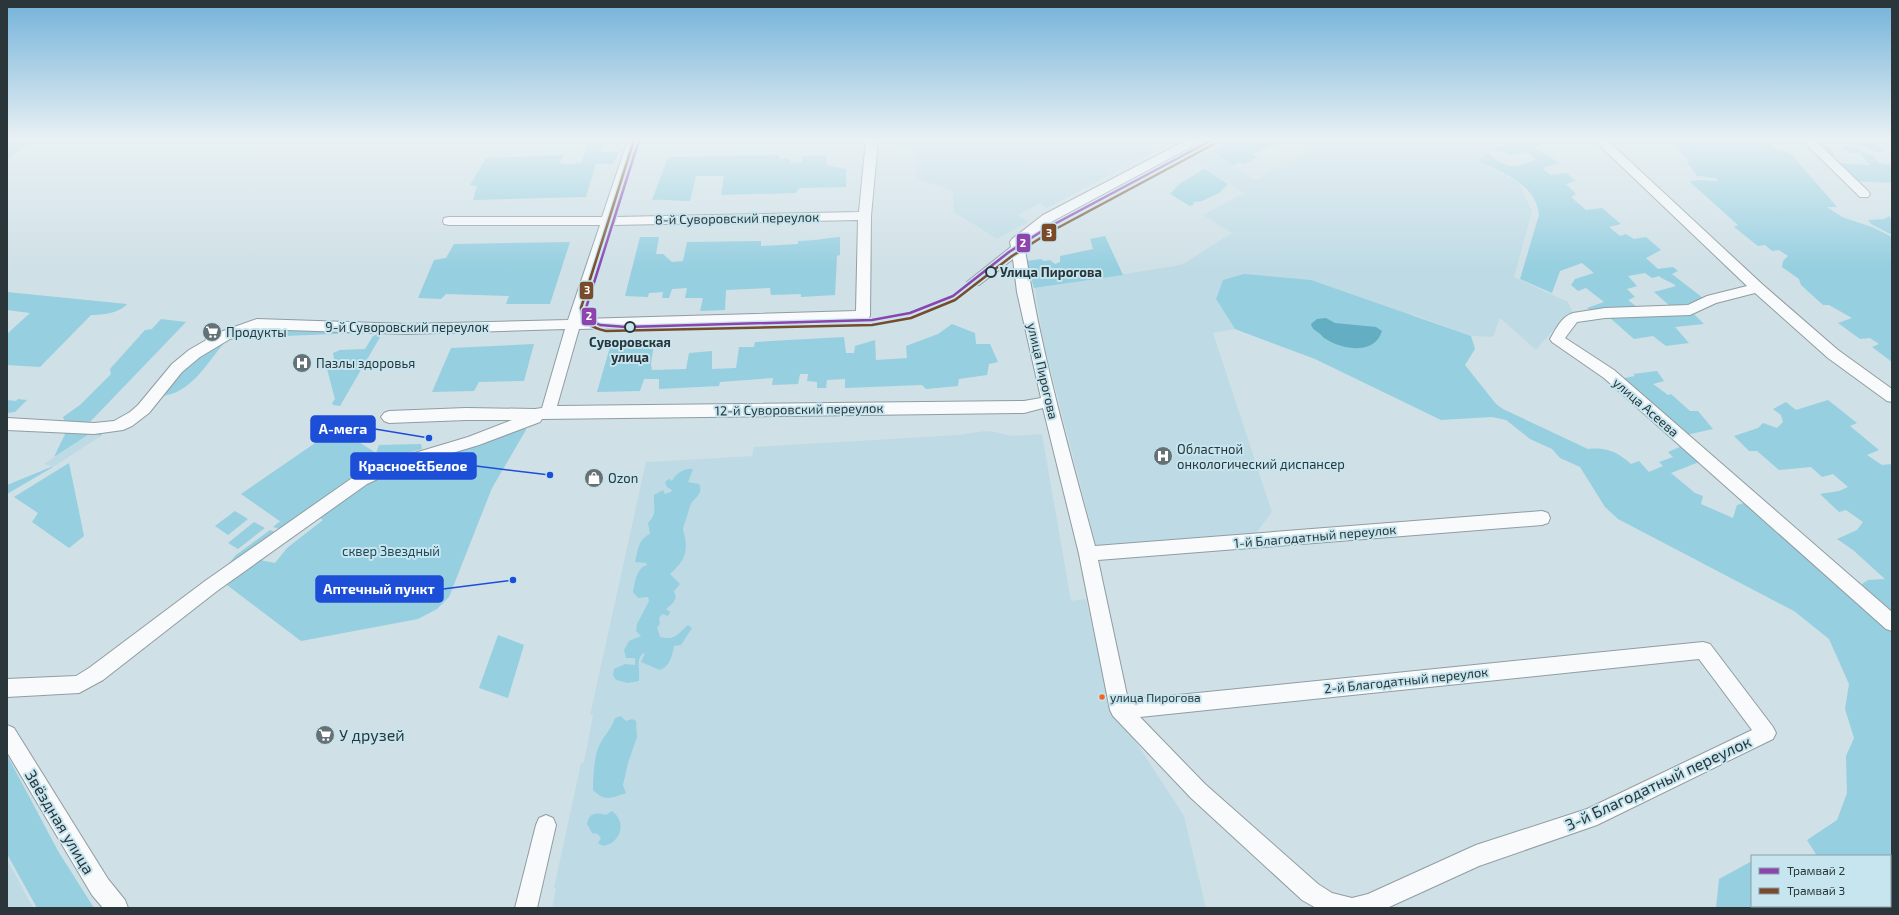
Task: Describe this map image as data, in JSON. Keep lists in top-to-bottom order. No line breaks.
{"streets":{"street":["8-й Суворовский переулок","9-й Суворовский переулок","улица Пирогова","улица Асеева","12-й Суворовский переулок","1-й Благодатный переулок","2-й Благодатный переулок","3-й Благодатный переулок","Звёздная улица"]},"crossings":[["8-й Суворовский переулок","9-й Суворовский переулок"],["улица Пирогова","12-й Суворовский переулок"],["улица Пирогова","1-й Благодатный переулок"],["улица Пирогова","2-й Благодатный переулок"],["2-й Благодатный переулок","3-й Благодатный переулок"]],"parks":["сквер Звездный"],"places":{"other":["Улица Пирогова","Суворовская улица","А-мега","Красное&Белое","Аптечный пункт","улица Пирогова"],"supermarket":["Продукты","У друзей"],"hospital":["Пазлы здоровья","Областной онкологический диспансер"],"shop":["Ozon"]},"lines":["tram line 2","tram line 3"],"legend":["Трамвай 2","Трамвай 3"]}
